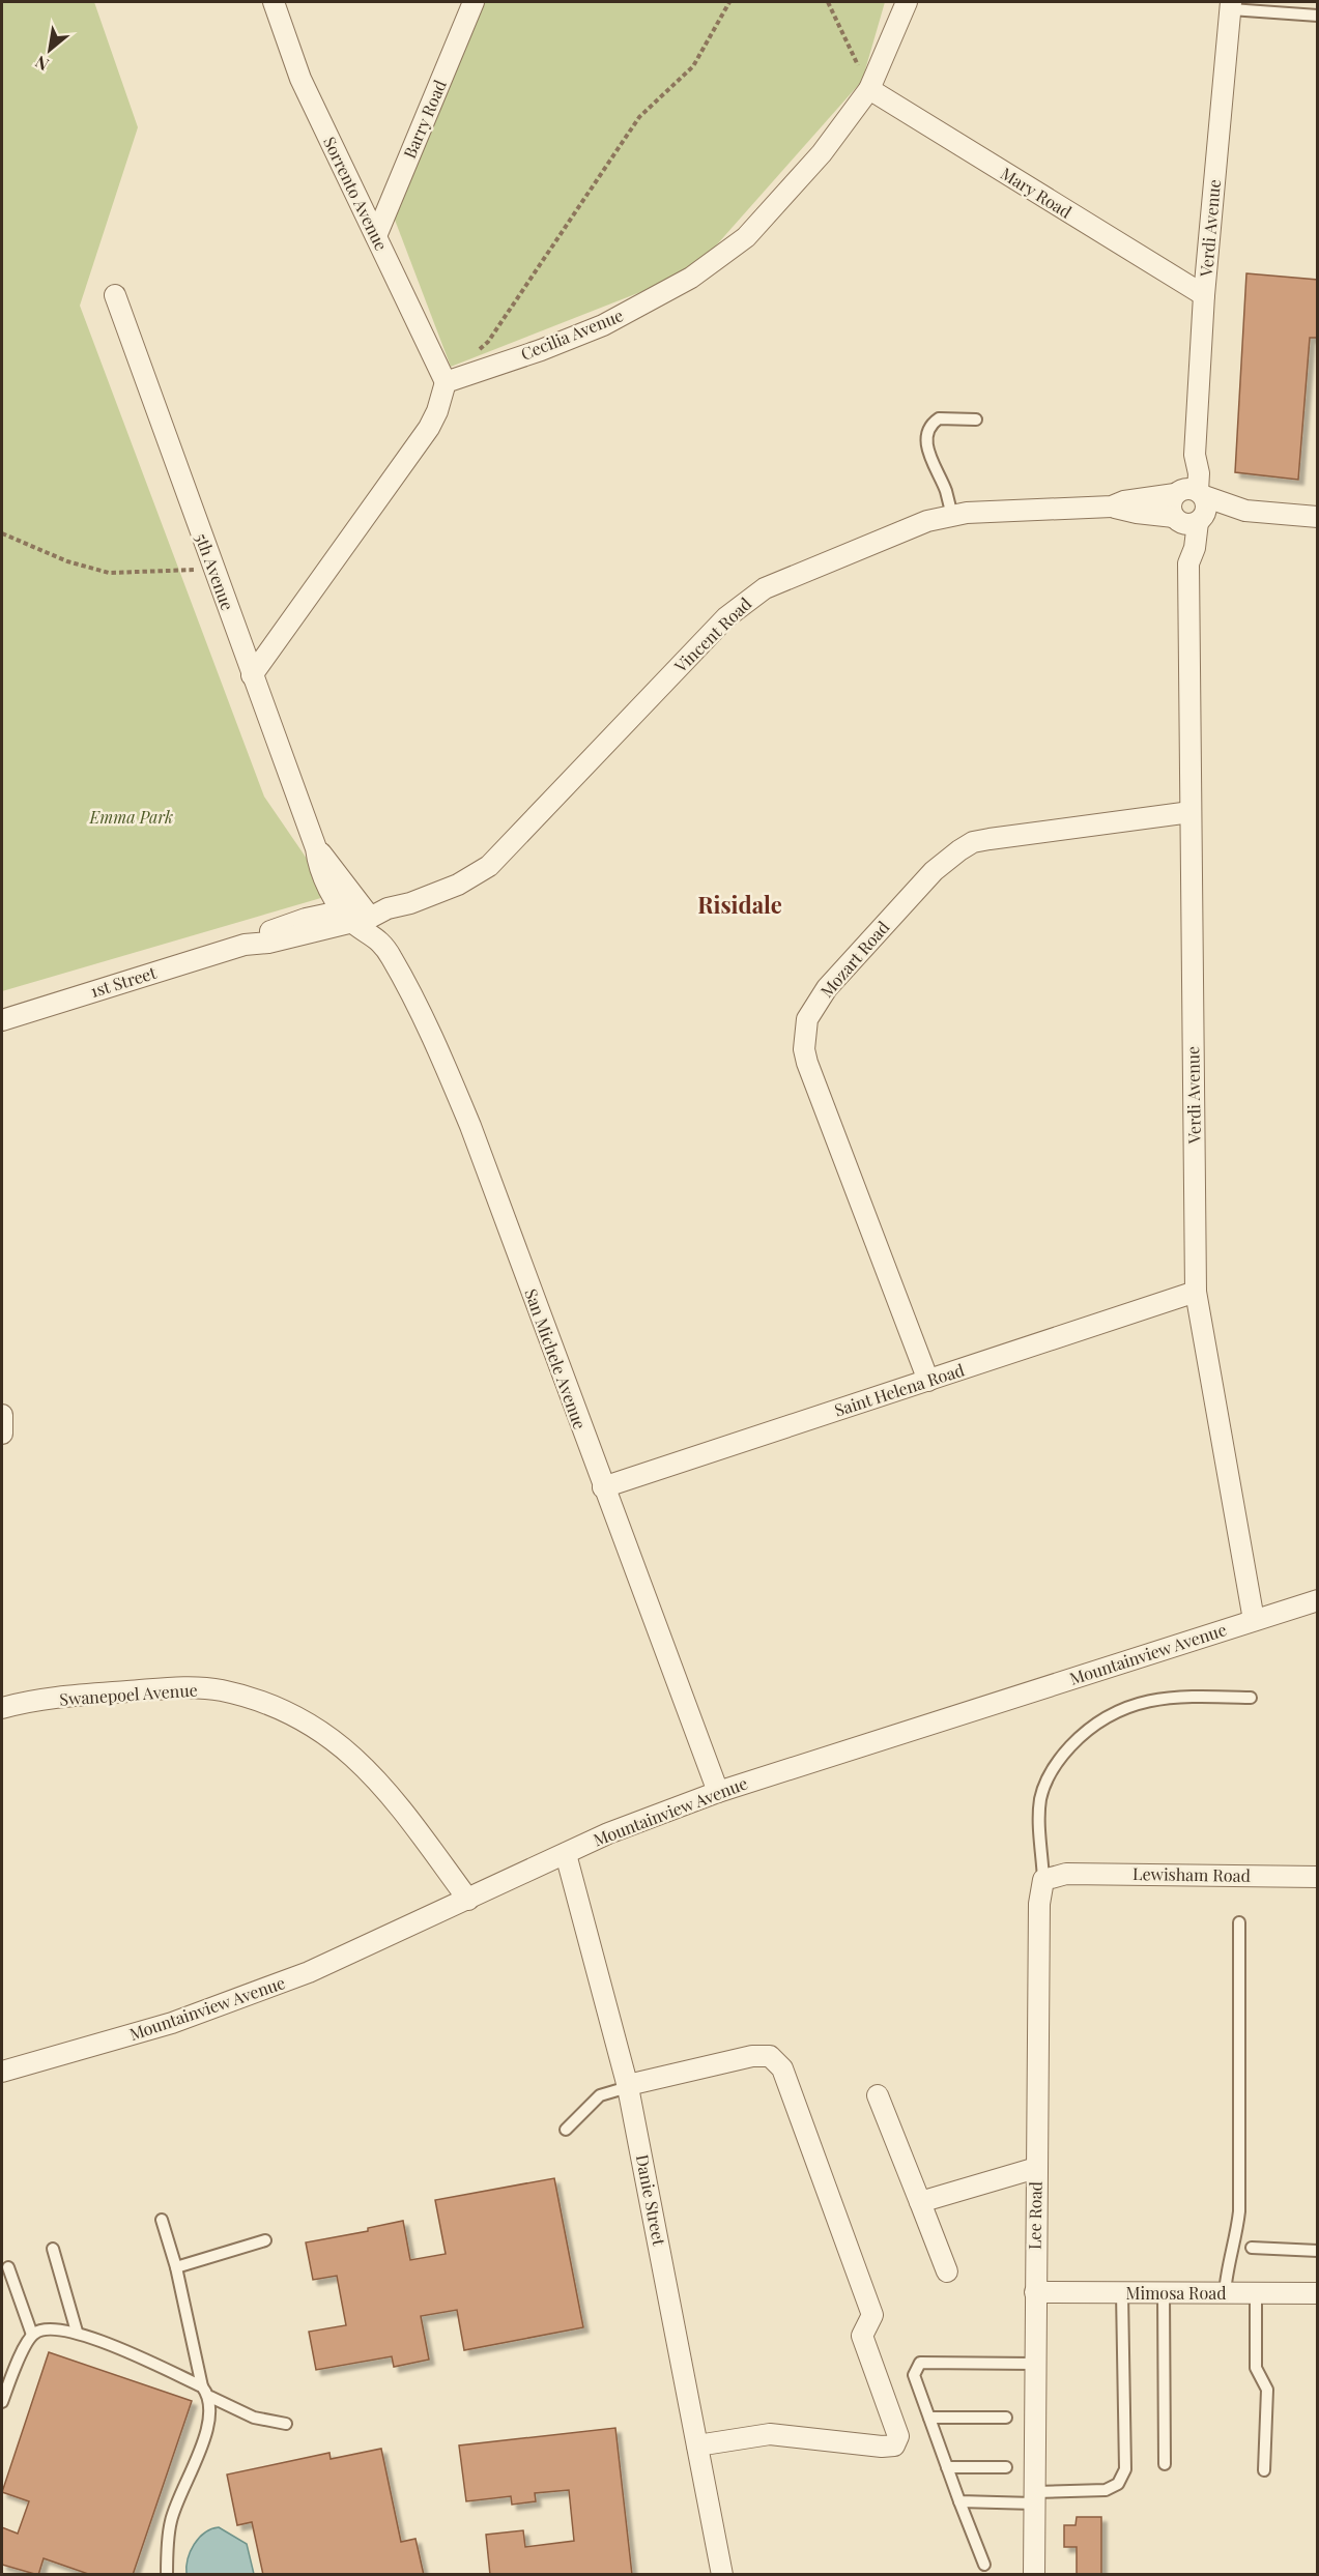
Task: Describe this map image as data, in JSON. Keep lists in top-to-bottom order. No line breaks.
{"streets":{"street":["Barry Road","Mary Road","Sorrento Avenue","Verdi Avenue","Cecilia Avenue","5th Avenue","Vincent Road","Mozart Road","1st Street","San Michele Avenue","Saint Helena Road","Mountainview Avenue","Swanepoel Avenue","Lewisham Road","Danie Street","Lee Road","Mimosa Road"]},"crossings":[["Barry Road","Sorrento Avenue"],["Mary Road","Verdi Avenue"],["Mary Road","Cecilia Avenue"],["Sorrento Avenue","Cecilia Avenue"],["Verdi Avenue","Vincent Road"],["Verdi Avenue","Mozart Road"],["Verdi Avenue","Saint Helena Road"],["Verdi Avenue","Mountainview Avenue"],["5th Avenue","San Michele Avenue"],["Vincent Road","1st Street"],["Vincent Road","San Michele Avenue"],["Mozart Road","Saint Helena Road"],["1st Street","San Michele Avenue"],["San Michele Avenue","Saint Helena Road"],["San Michele Avenue","Mountainview Avenue"],["Mountainview Avenue","Swanepoel Avenue"],["Mountainview Avenue","Danie Street"],["Lewisham Road","Lee Road"],["Lee Road","Mimosa Road"]],"districts":["Risidale"],"parks":["Emma Park"],"north":"bottom left"}
